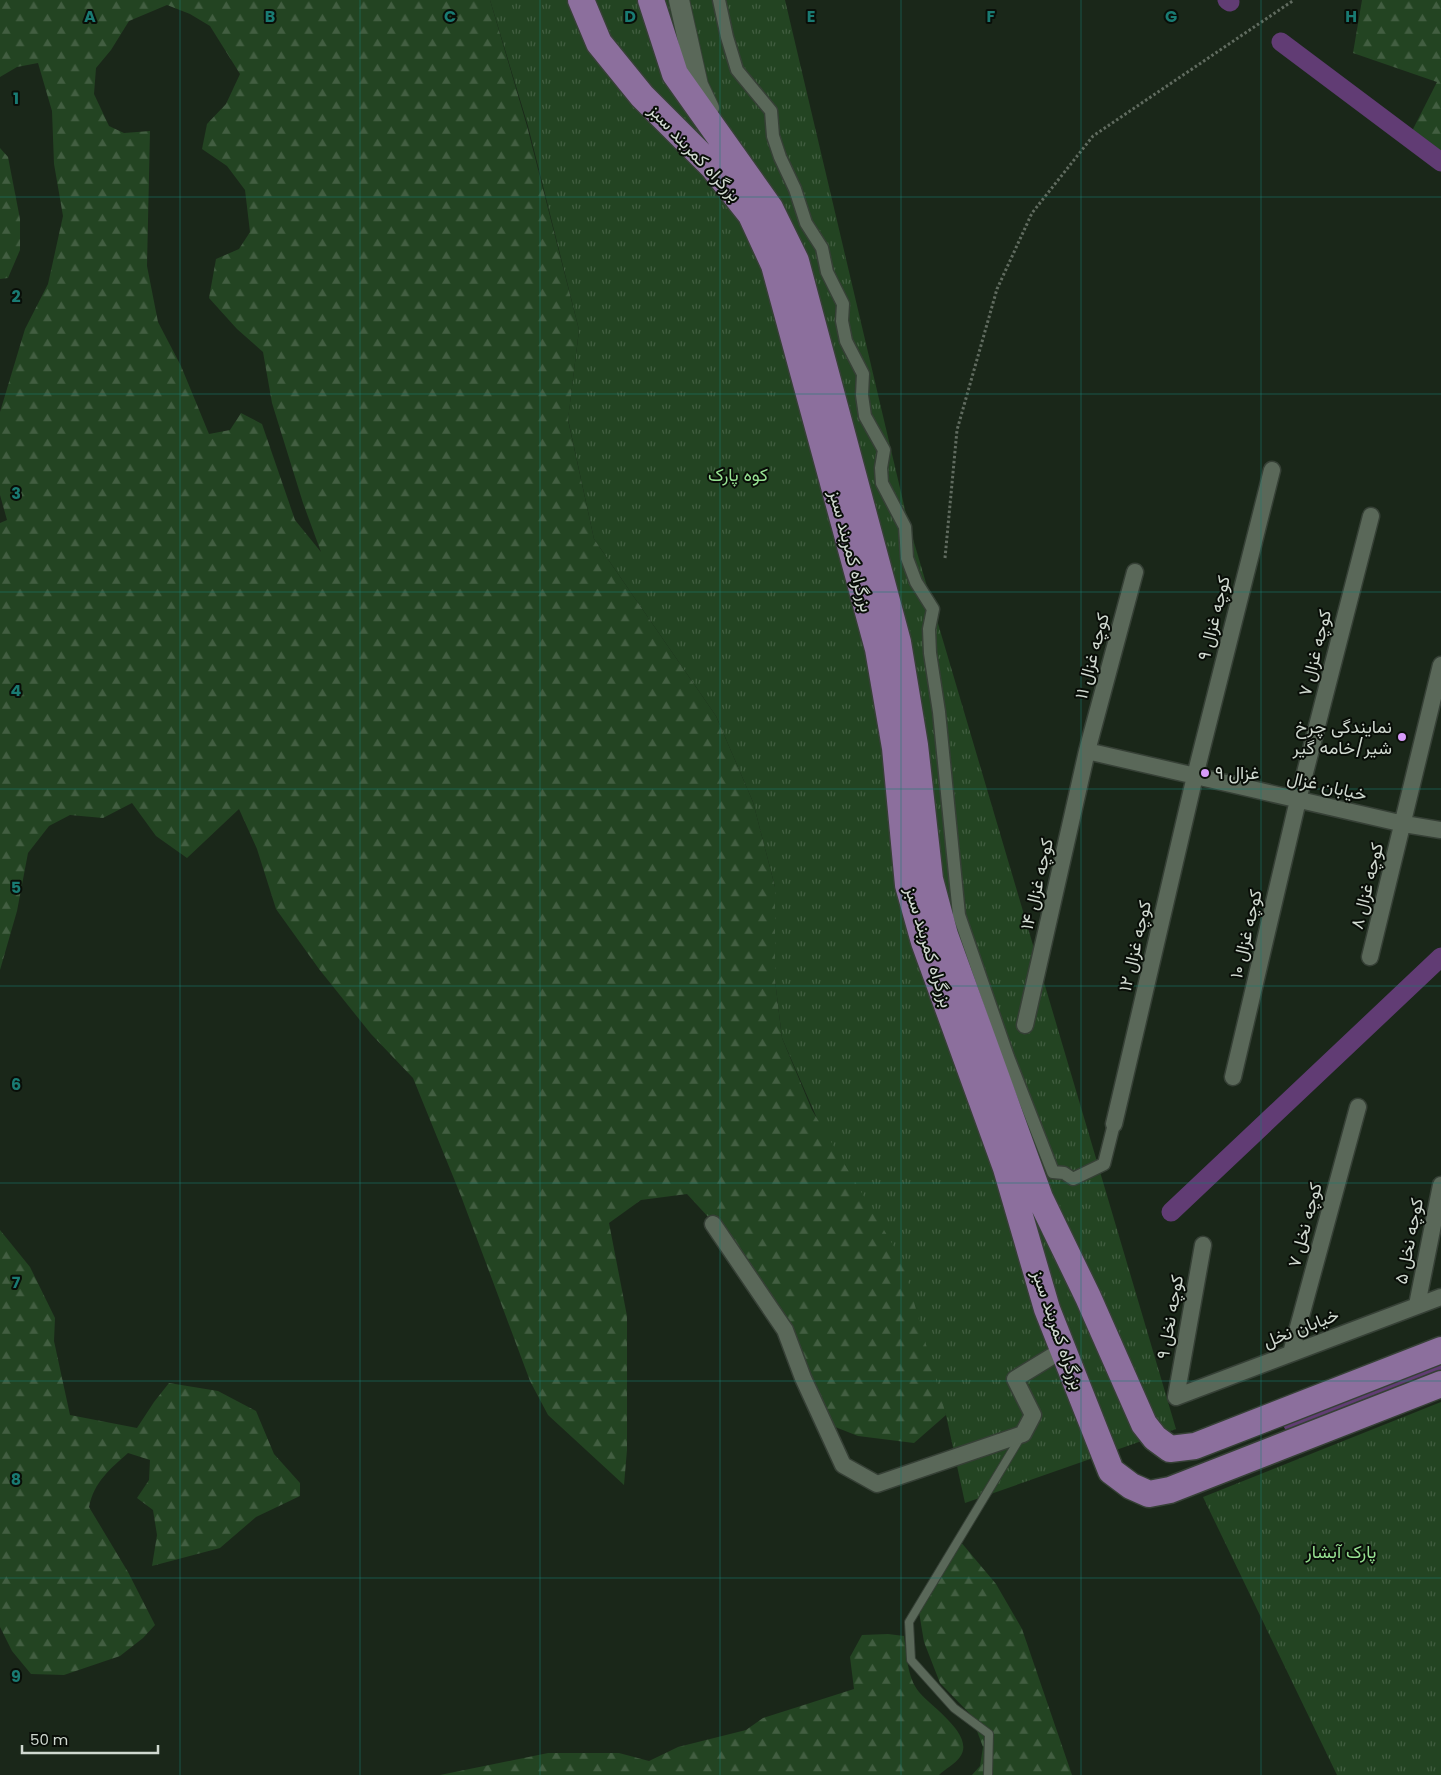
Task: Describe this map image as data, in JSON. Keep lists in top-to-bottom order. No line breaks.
{"streets":{"highway":["بزرگراه کمربند سبز"],"street":["کوچه غزال ۹","کوچه غزال ۷","کوچه غزال ۱۱","خیابان غزال","کوچه غزال ۱۴","کوچه غزال ۸","کوچه غزال ۱۰","کوچه غزال ۱۲","کوچه نخل ۷","کوچه نخل ۵","کوچه نخل ۹","خیابان نخل"]},"crossings":[["کوچه غزال ۹","خیابان غزال"],["کوچه غزال ۹","کوچه غزال ۱۲"],["کوچه غزال ۷","خیابان غزال"],["کوچه غزال ۷","کوچه غزال ۱۰"],["کوچه غزال ۱۱","خیابان غزال"],["کوچه غزال ۱۱","کوچه غزال ۱۴"],["خیابان غزال","کوچه غزال ۱۴"],["خیابان غزال","کوچه غزال ۸"],["خیابان غزال","کوچه غزال ۱۰"],["خیابان غزال","کوچه غزال ۱۲"],["کوچه نخل ۷","خیابان نخل"],["کوچه نخل ۵","خیابان نخل"],["کوچه نخل ۹","خیابان نخل"]],"parks":["کوه پارک","پارک آبشار"],"places":["نمایندگی چرخ شیر/خامه گیر","غزال ۹"],"scale_bar":"50 m","grid":{"columns":["A","B","C","D","E","F","G","H"],"rows":["1","2","3","4","5","6","7","8","9"]}}
